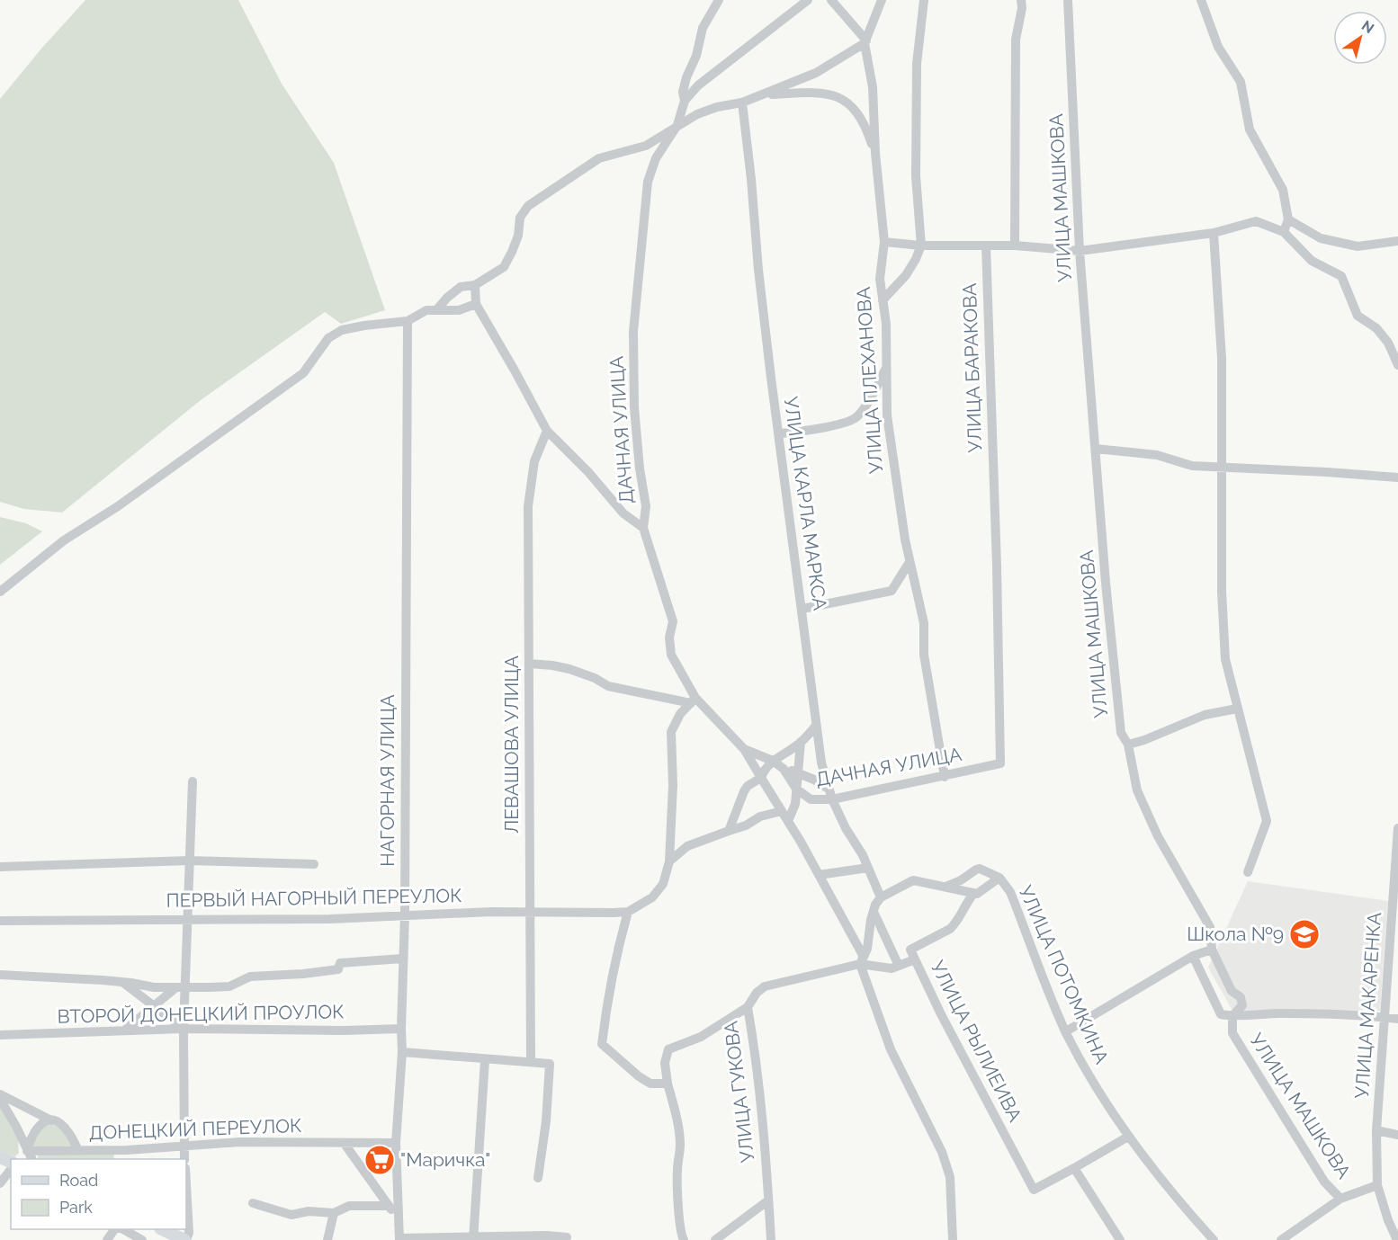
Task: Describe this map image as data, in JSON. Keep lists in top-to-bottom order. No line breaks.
{"streets":{"street":["УЛИЦА МАШКОВА","УЛИЦА БАРАКОВА","УЛИЦА ПЛЕХАНОВА","ДАЧНАЯ УЛИЦА","УЛИЦА КАРЛА МАРКСА","ЛЕВАШОВА УЛИЦА","НАГОРНАЯ УЛИЦА","ПЕРВЫЙ НАГОРНЫЙ ПЕРЕУЛОК","УЛИЦА ПОТОМКИНА","УЛИЦА МАКАРЕНКА","ВТОРОЙ ДОНЕЦКИЙ ПРОУЛОК","УЛИЦА РЫЛИЕИВА","УЛИЦА ГУКОВА","ДОНЕЦКИЙ ПЕРЕУЛОК"]},"crossings":[["УЛИЦА БАРАКОВА","ДАЧНАЯ УЛИЦА"],["УЛИЦА ПЛЕХАНОВА","ДАЧНАЯ УЛИЦА"],["ДАЧНАЯ УЛИЦА","УЛИЦА КАРЛА МАРКСА"],["ЛЕВАШОВА УЛИЦА","ПЕРВЫЙ НАГОРНЫЙ ПЕРЕУЛОК"],["НАГОРНАЯ УЛИЦА","ПЕРВЫЙ НАГОРНЫЙ ПЕРЕУЛОК"],["НАГОРНАЯ УЛИЦА","ВТОРОЙ ДОНЕЦКИЙ ПРОУЛОК"],["НАГОРНАЯ УЛИЦА","ДОНЕЦКИЙ ПЕРЕУЛОК"],["УЛИЦА РЫЛИЕИВА","УЛИЦА ГУКОВА"]],"places":{"school or university":["Школа №9"],"supermarket":["\"Маричка\""]},"legend":["Road","Park"],"north":"top right"}
